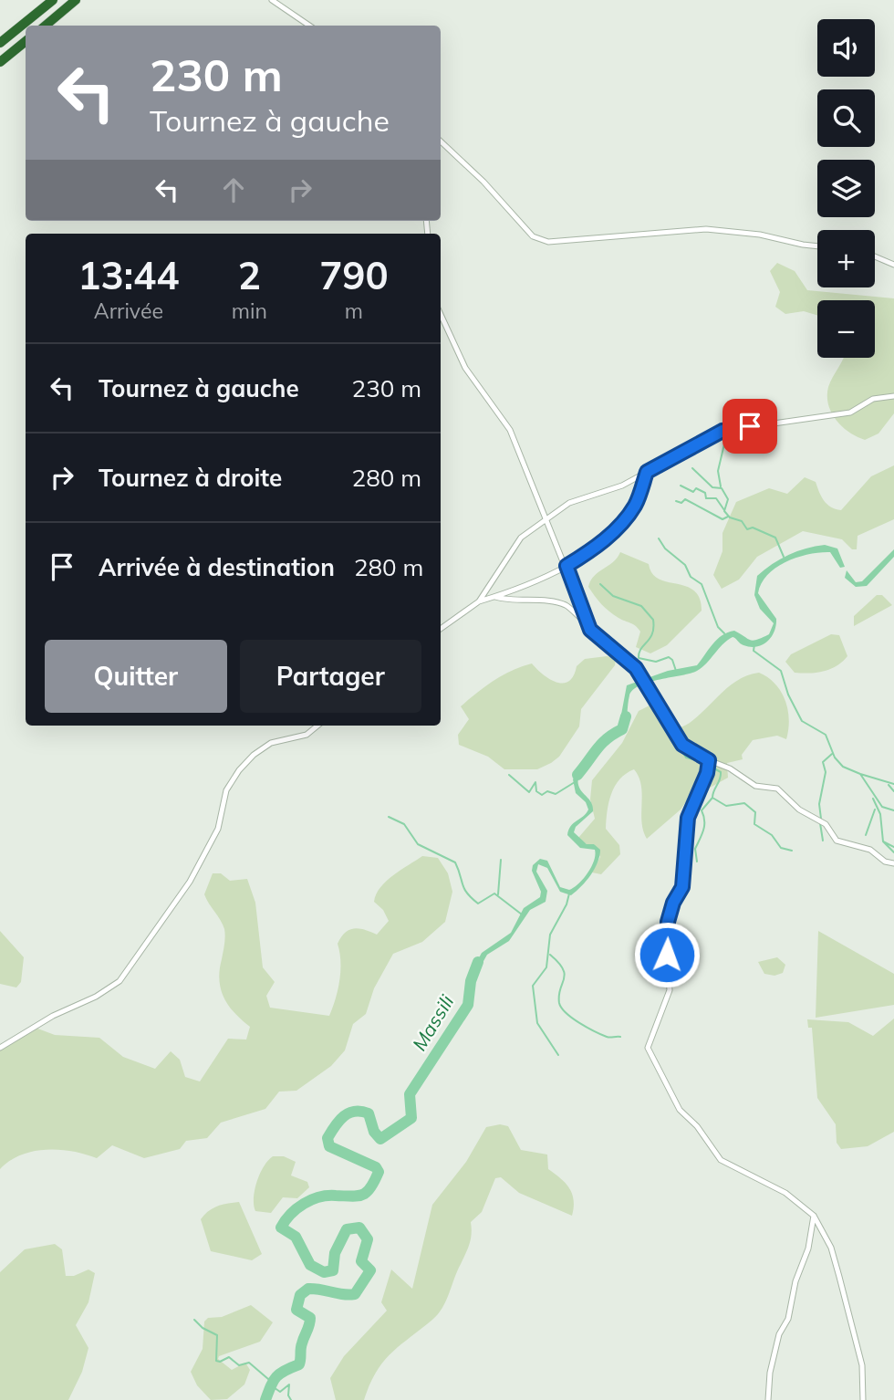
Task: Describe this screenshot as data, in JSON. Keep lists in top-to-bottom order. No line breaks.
{"water":["Massili"],"page":{"map_buttons":["+","−"],"turn":["230 m","Tournez à gauche"],"eta":["13:44","Arrivée","2","min","790","m"],"list":[{"name":"Tournez à gauche","value":"230 m"},{"name":"Tournez à droite","value":"280 m"},{"name":"Arrivée à destination","value":"280 m"}],"buttons":["Quitter","Partager"]}}
